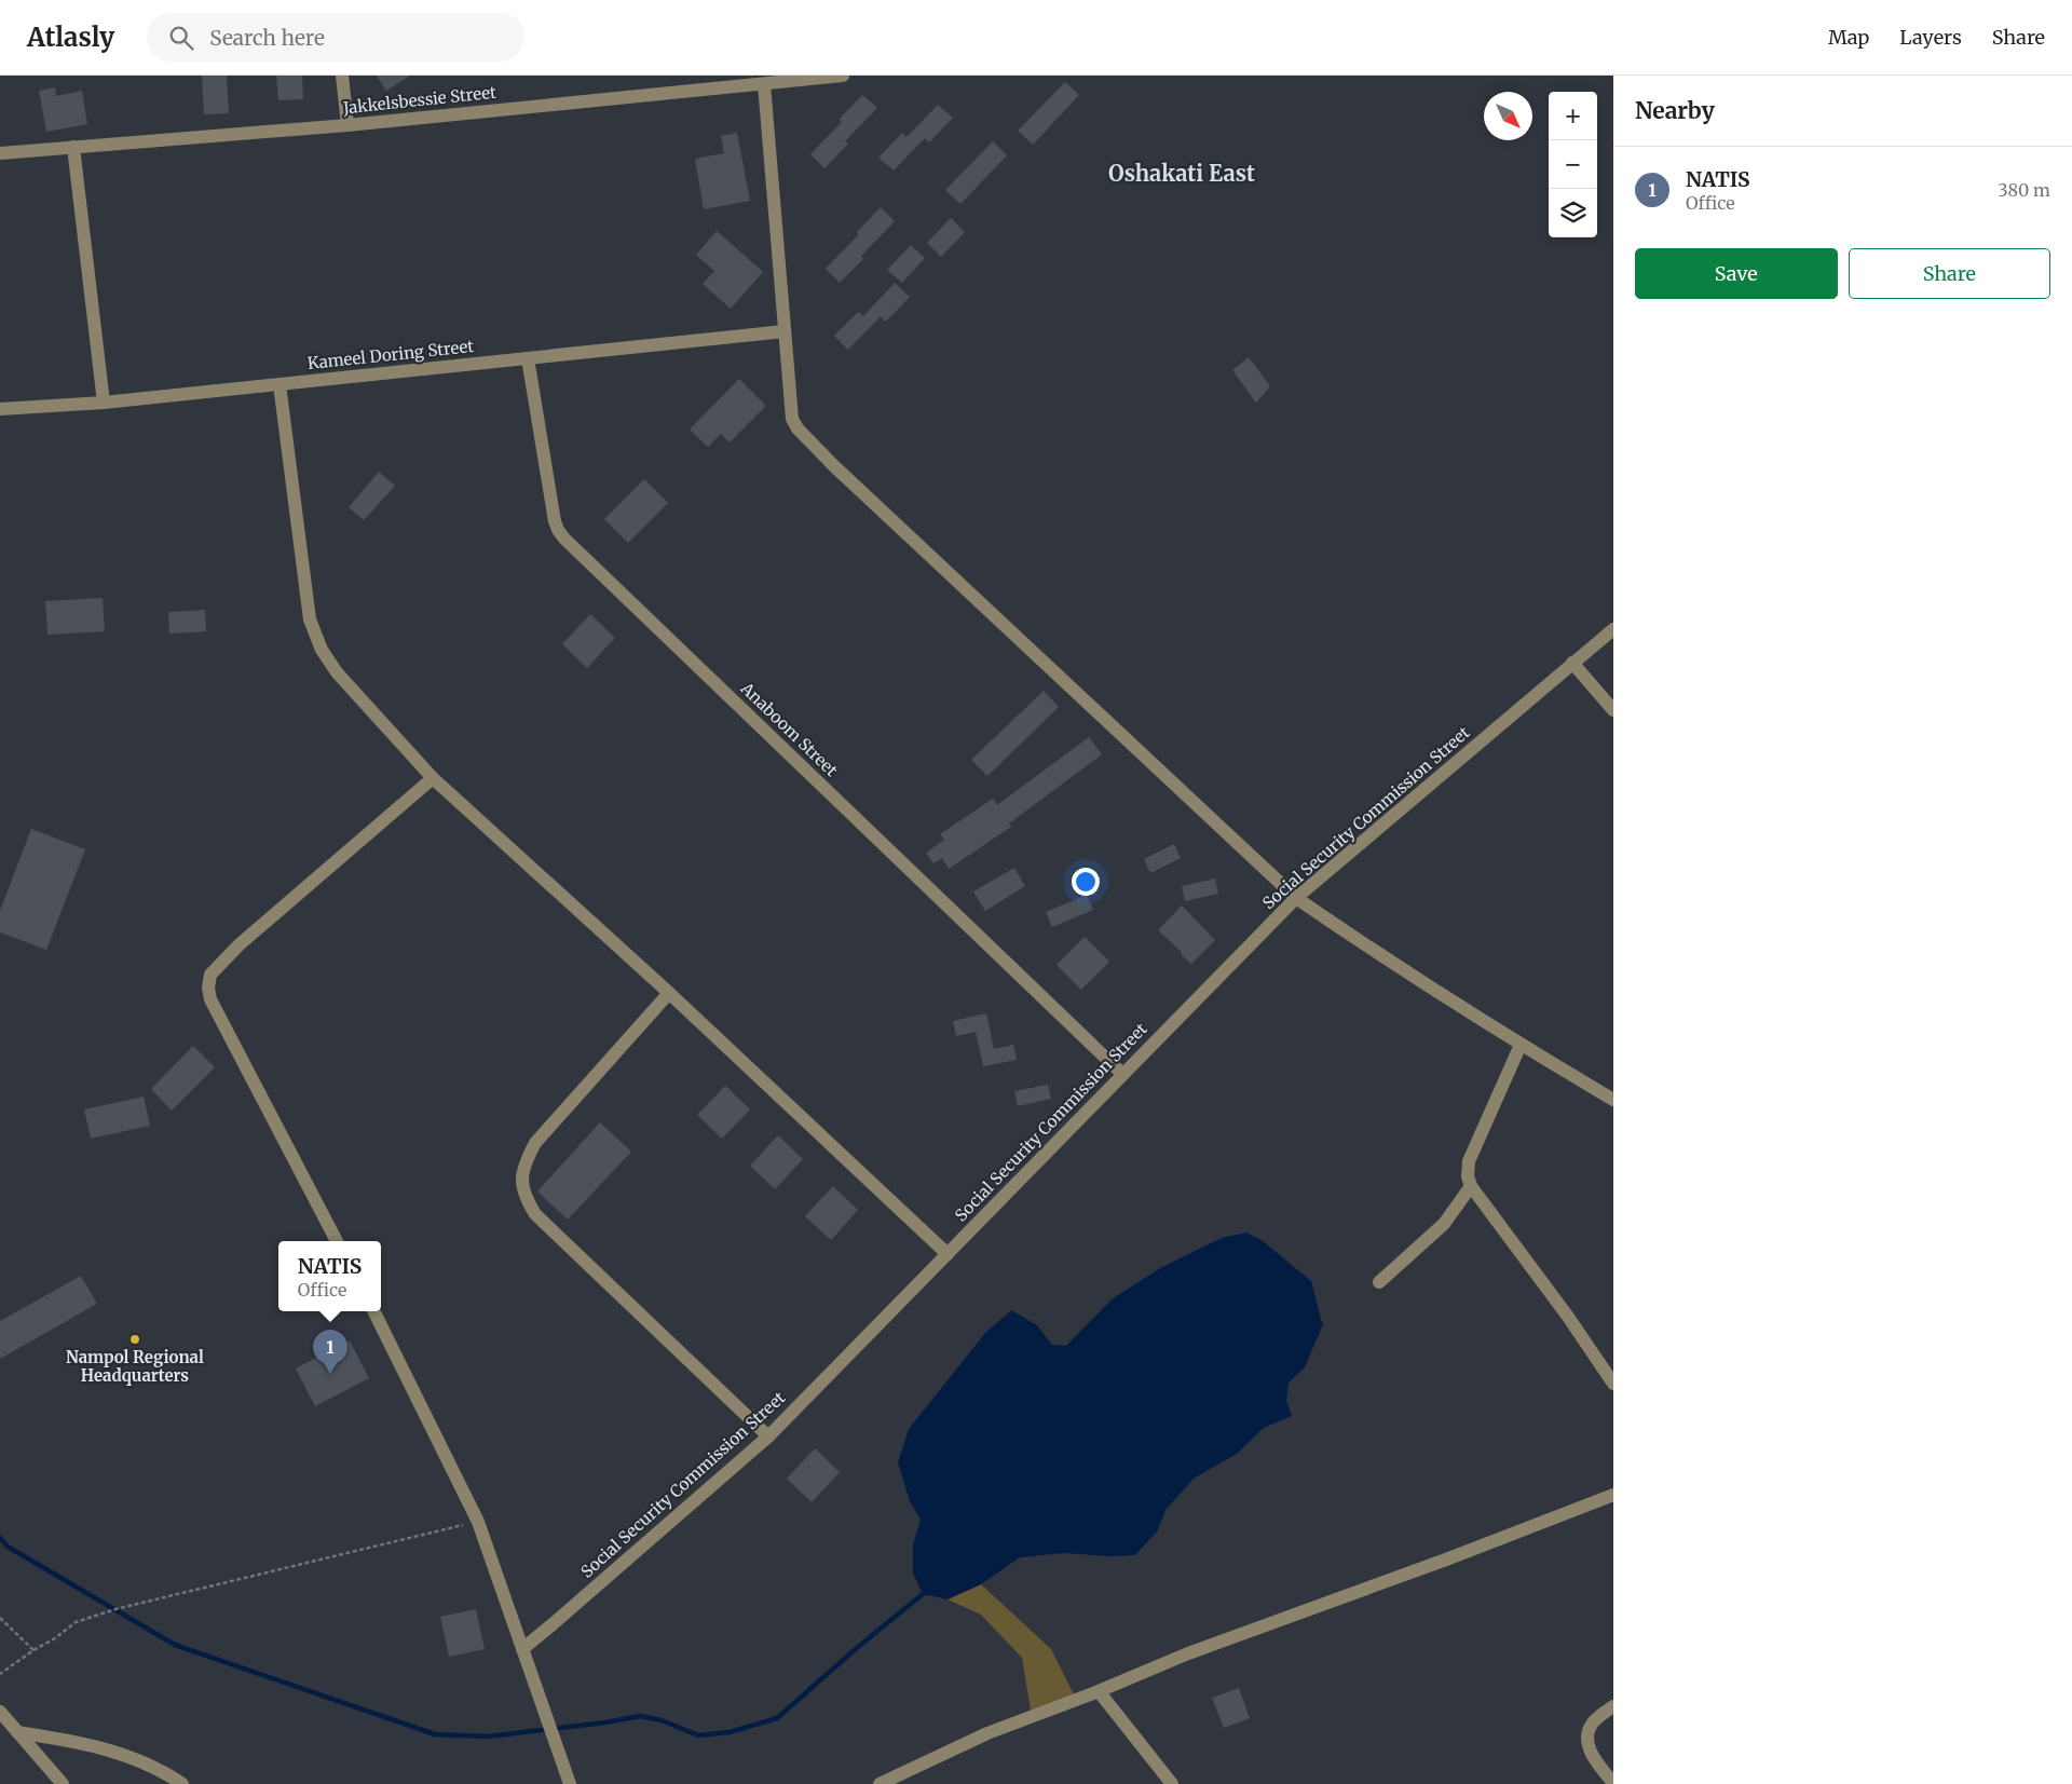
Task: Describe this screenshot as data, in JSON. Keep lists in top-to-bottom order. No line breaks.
{"streets":{"street":["Jakkelsbessie Street","Kameel Doring Street","Anaboom Street","Social Security Commission Street"]},"crossings":[["Kameel Doring Street","Anaboom Street"],["Anaboom Street","Social Security Commission Street"]],"districts":["Oshakati East"],"places":["Nampol Regional Headquarters"],"north":"bottom right","page":{"header":"Atlasly","search":"Search here","nav":["Map","Layers","Share"],"heading":"Nearby","map_buttons":["+","−"],"list":[{"mark":"1","name":"NATIS","note":"Office","value":"380 m"}],"buttons":["Save","Share"],"popup":["NATIS","Office"],"pins":"1"}}
